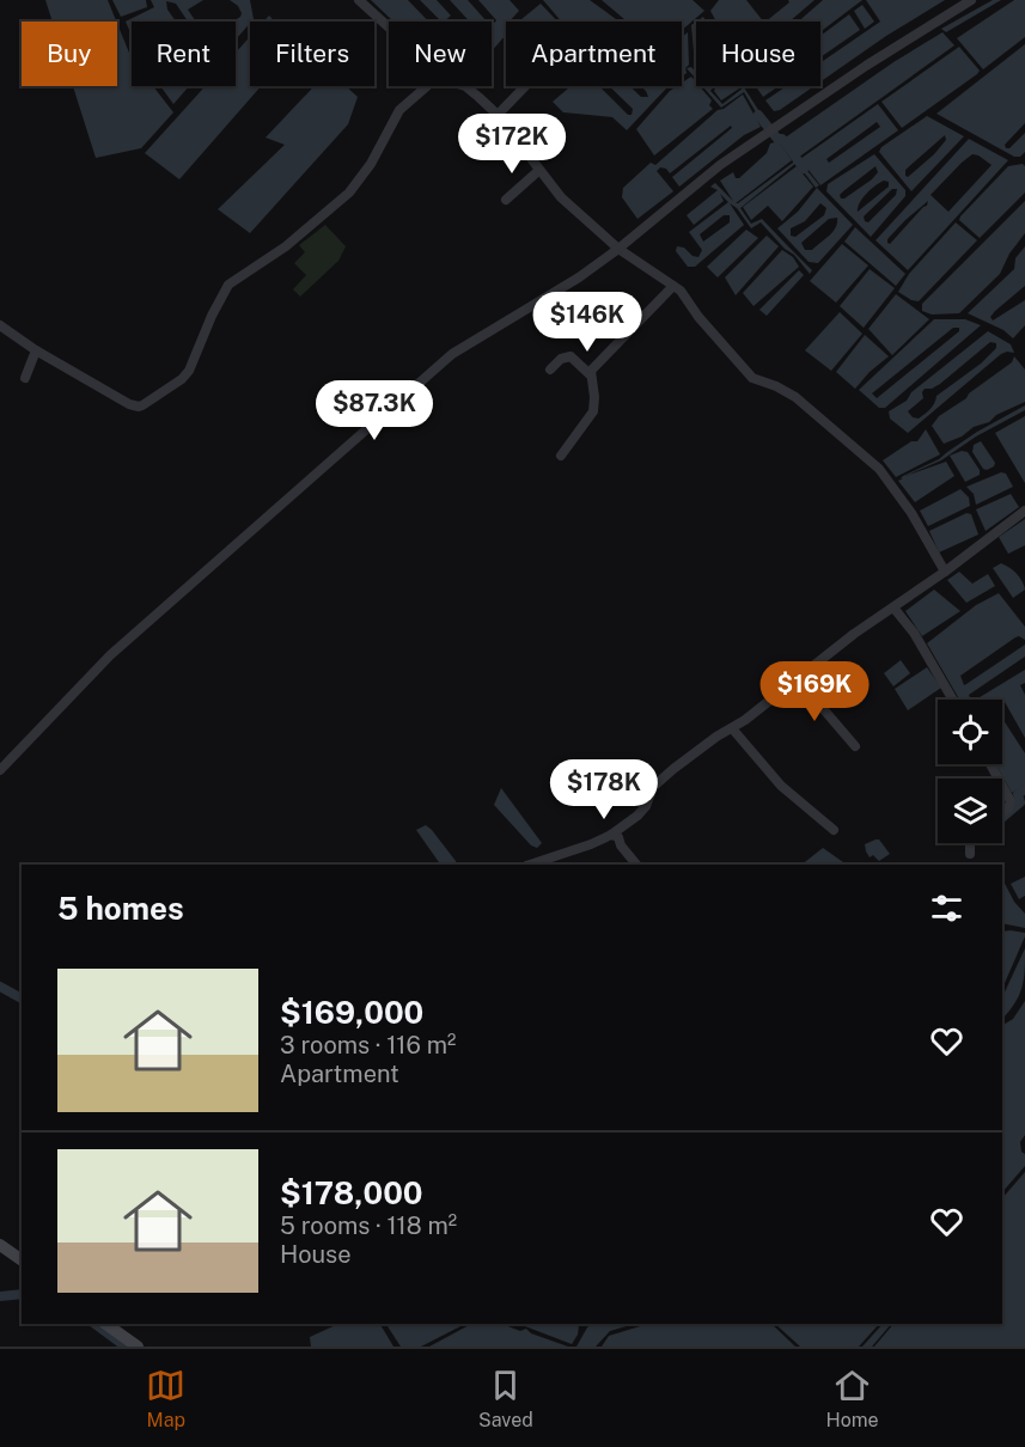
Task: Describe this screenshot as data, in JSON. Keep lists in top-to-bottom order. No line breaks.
{"page":{"chip":["Buy","Rent","Filters","New","Apartment","House"],"price":["$172K","$146K","$87.3K","$169K","$178K"],"heading":"5 homes","list":[{"name":"$169,000","note":"3 rooms · 116 m² · Apartment"},{"name":"$178,000","note":"5 rooms · 118 m² · House"}],"tabs":["Map","Saved","Home"]}}
